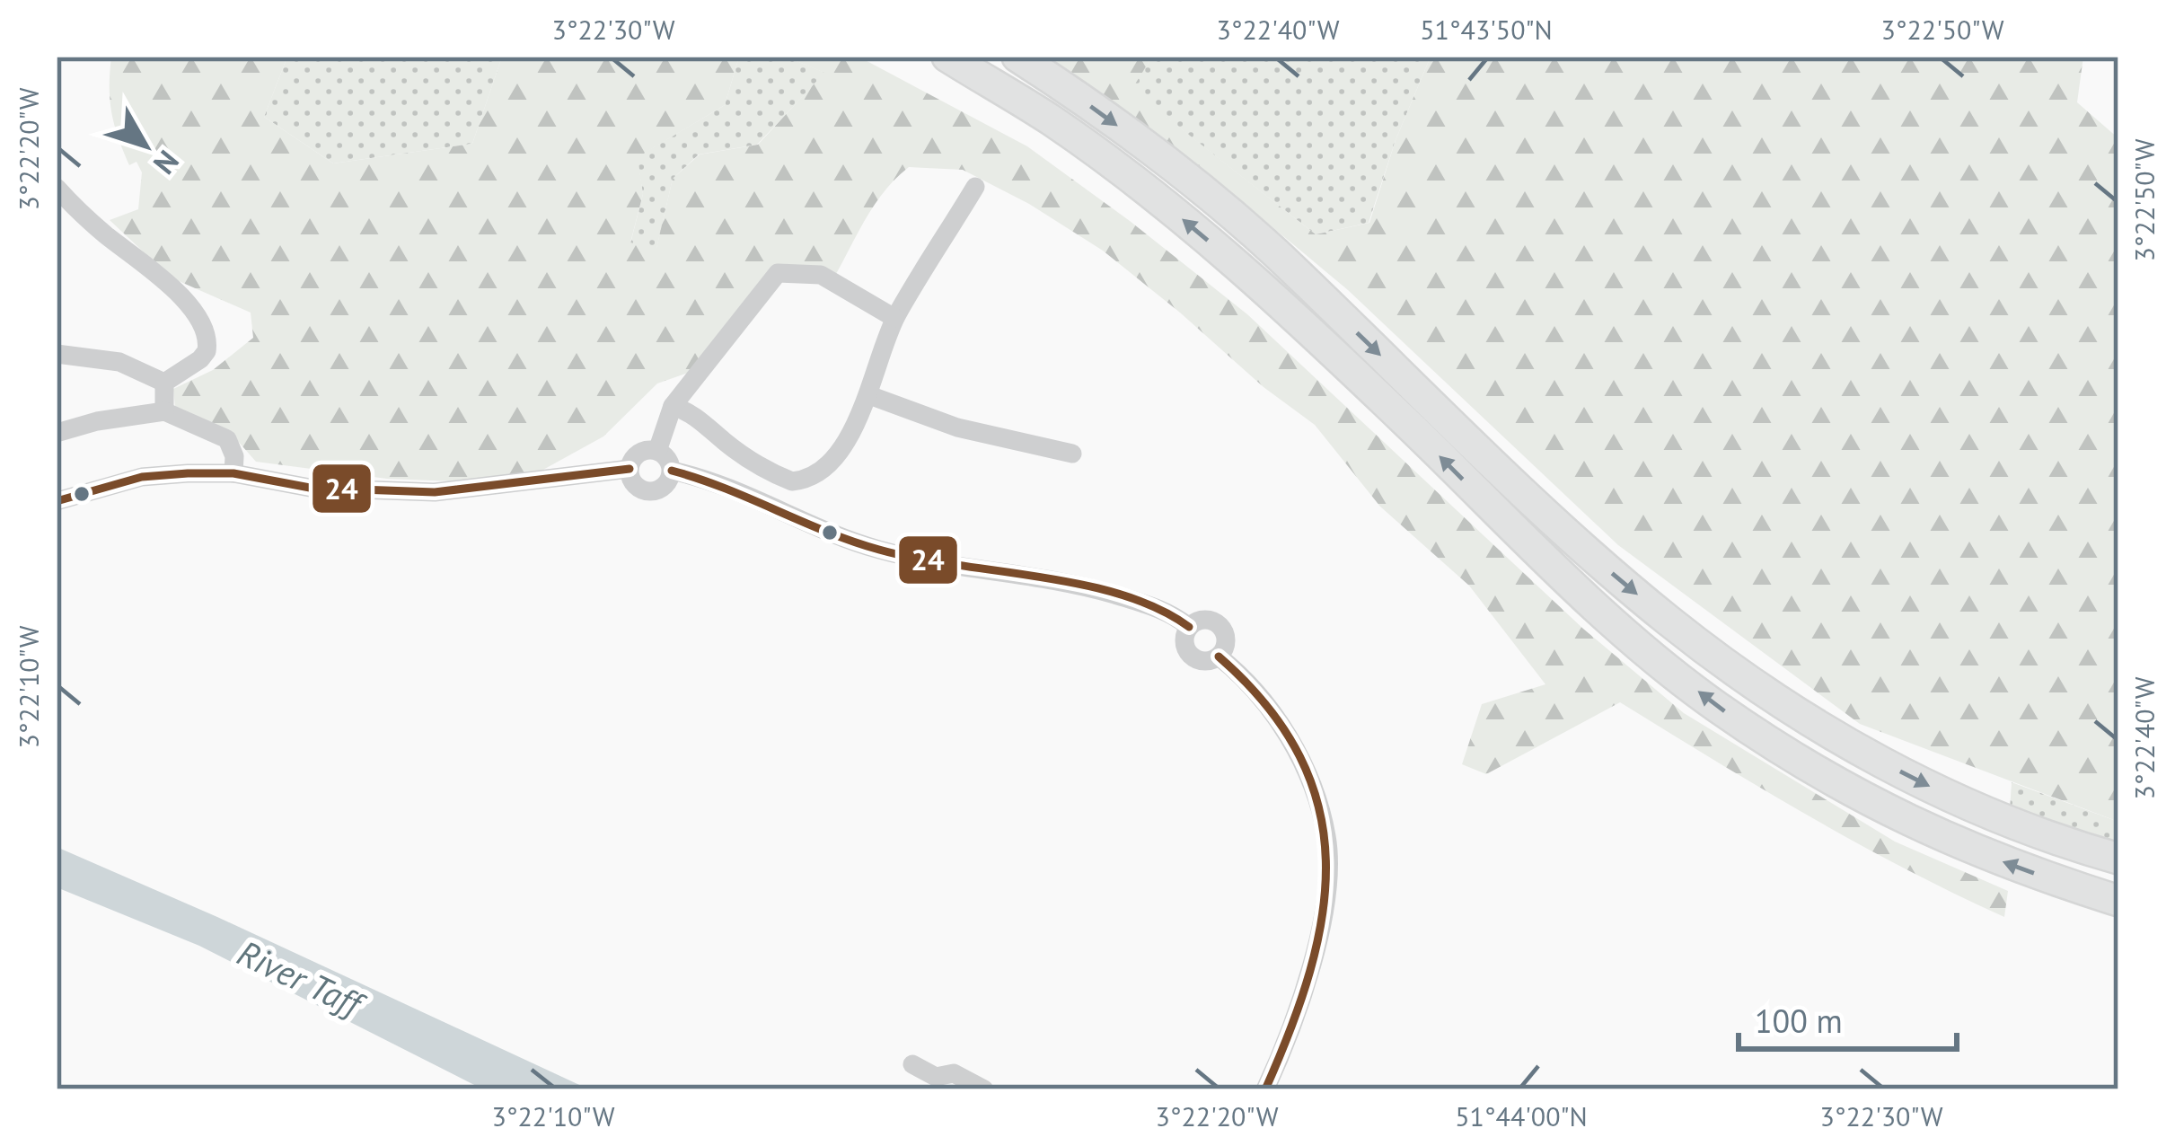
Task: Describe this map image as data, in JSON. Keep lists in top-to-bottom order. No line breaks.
{"water":["River Taff"],"lines":["transit line 24"],"scale_bar":"100 m","north":"bottom right","coordinates":["3°22'30\"W","3°22'40\"W","51°43'50\"N","3°22'50\"W","3°22'20\"W","3°22'10\"W","51°44'00\"N"]}
